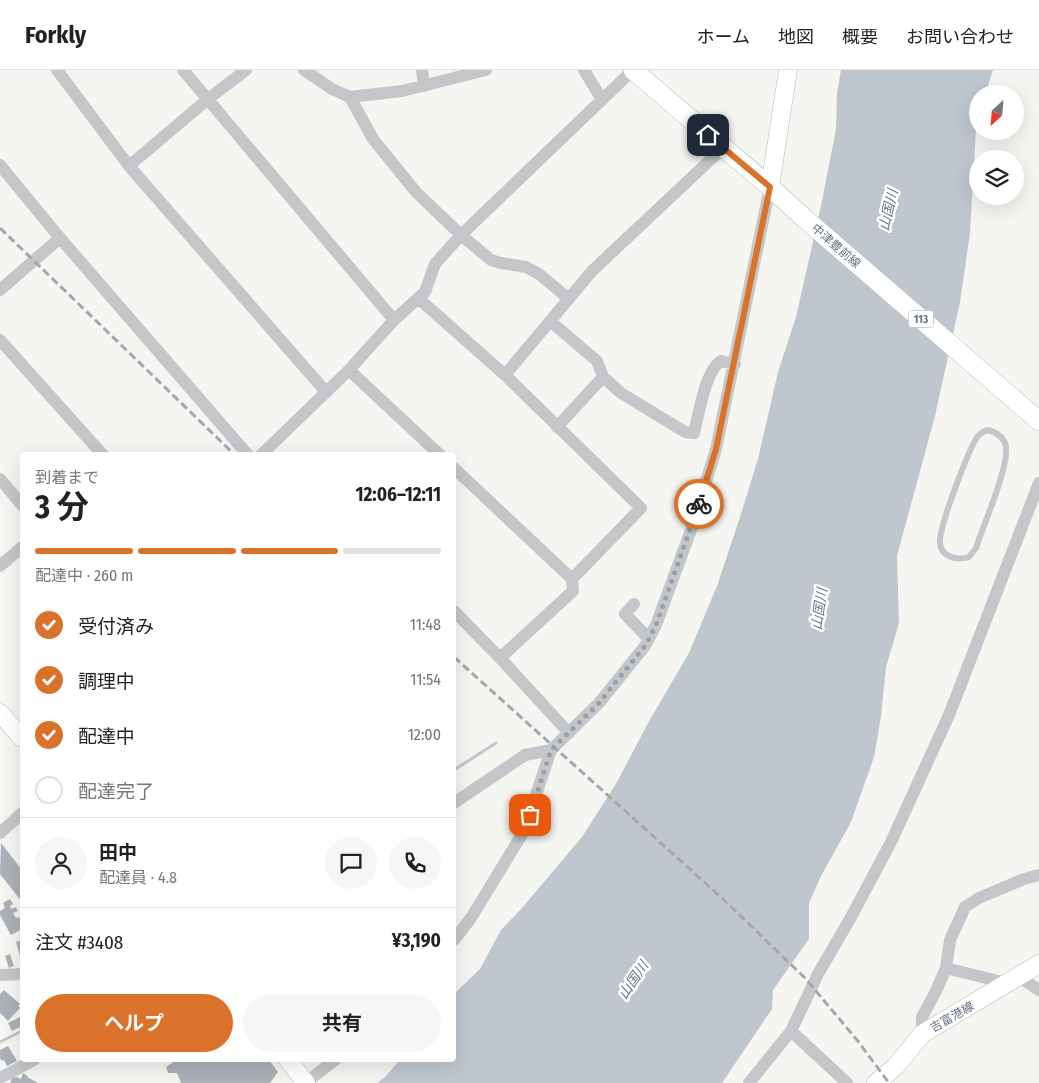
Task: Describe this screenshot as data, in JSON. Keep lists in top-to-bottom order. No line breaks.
{"streets":{"main road":["中津豊前線","113","吉富港線"]},"water":["山国川"],"north":"bottom left","page":{"header":"Forkly","nav":["ホーム","地図","概要","お問い合わせ"],"heading":["3 分","到着まで","12:06–12:11"],"panel":["田中","配達員 · 4.8","注文 #3408","¥3,190"],"bar":"配達中 · 260 m","list":[["受付済み","11:48"],["調理中","11:54"],["配達中","12:00"],"配達完了"],"buttons":["ヘルプ","共有"]}}
